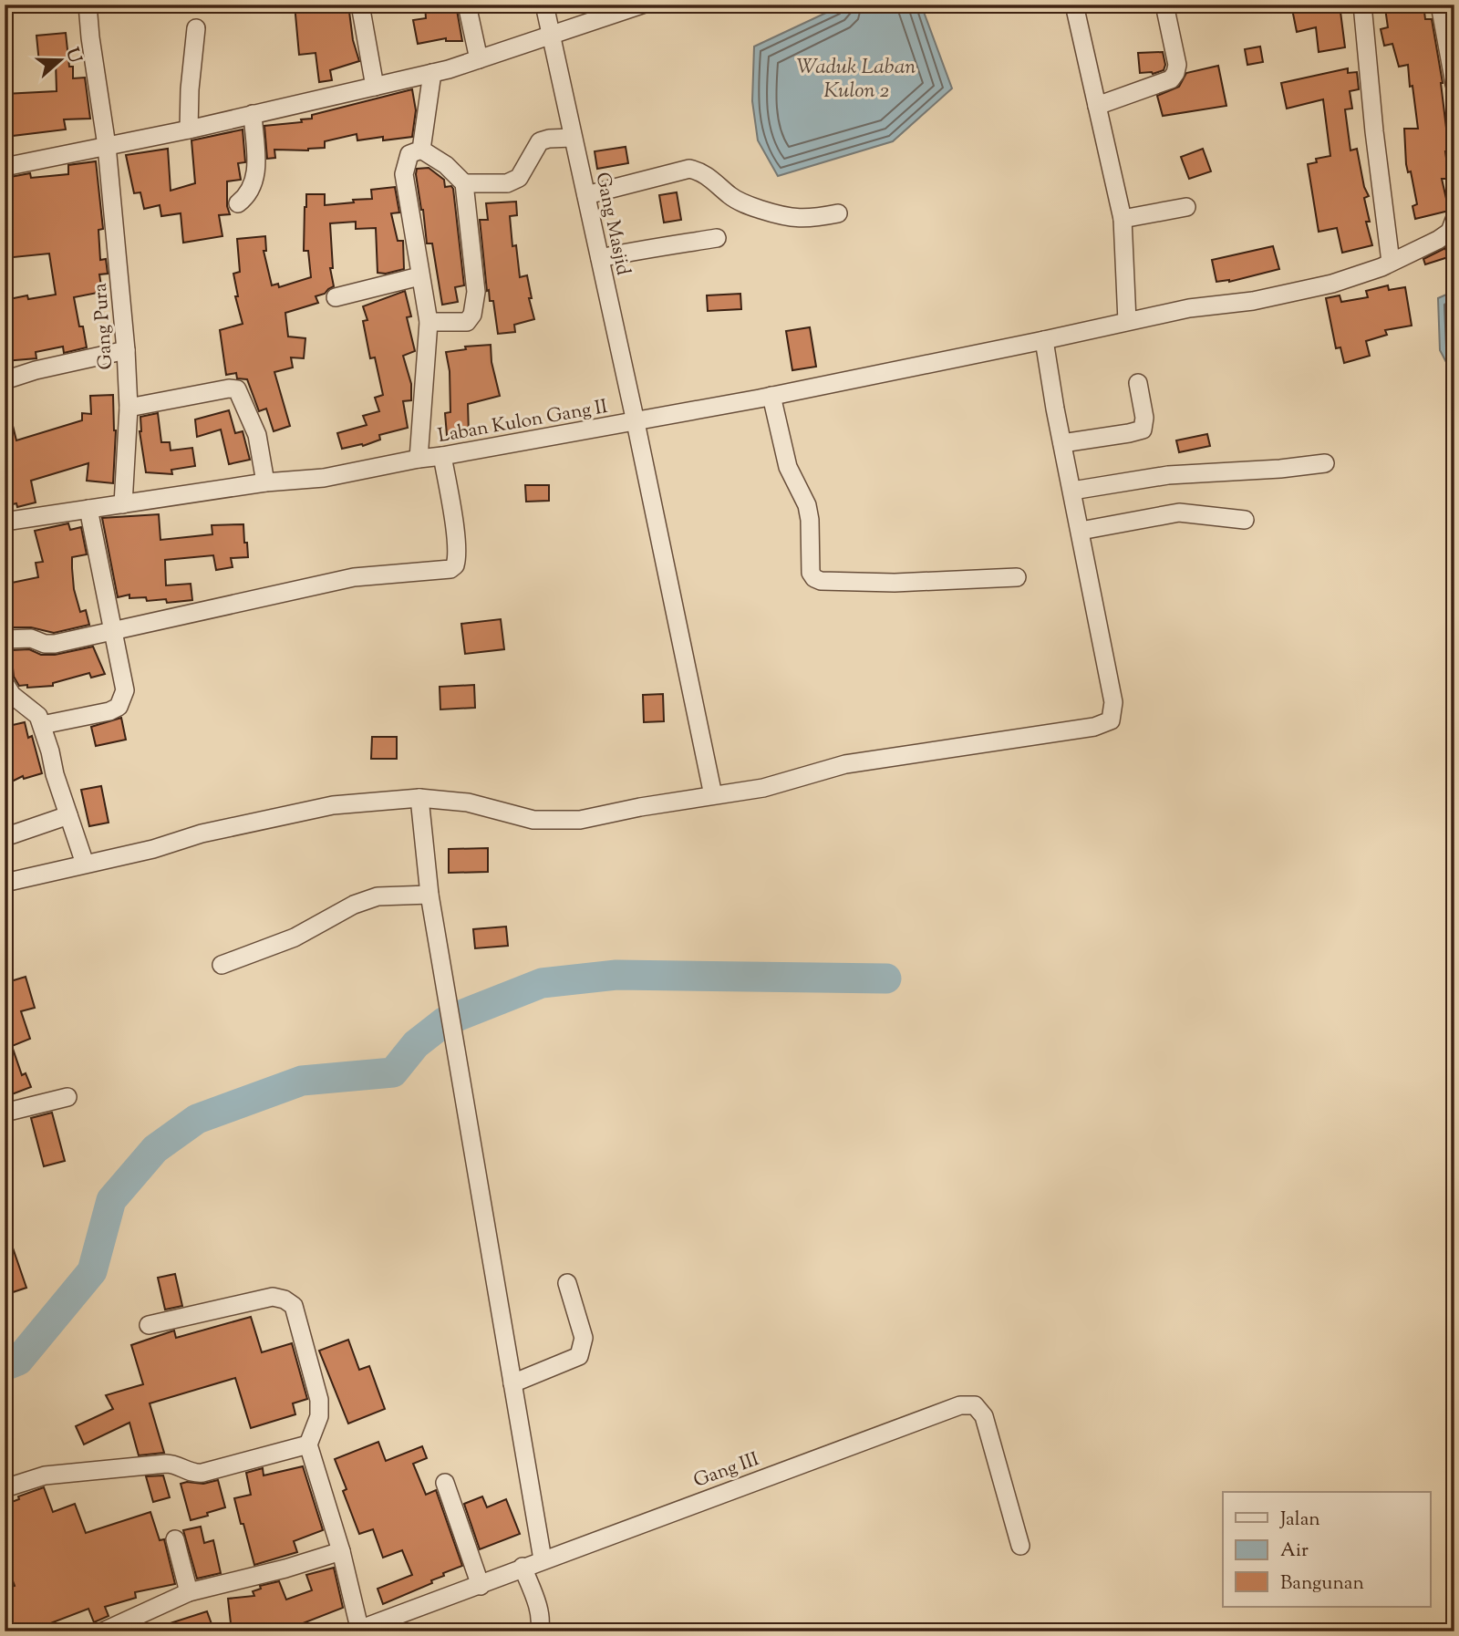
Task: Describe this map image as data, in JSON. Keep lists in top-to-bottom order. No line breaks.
{"streets":{"street":["Gang Masjid","Gang Pura","Laban Kulon Gang II","Gang III"]},"crossings":[["Gang Masjid","Laban Kulon Gang II"],["Gang Pura","Laban Kulon Gang II"]],"water":["Waduk Laban Kulon 2"],"legend":["Jalan","Air","Bangunan"],"north":"right"}
